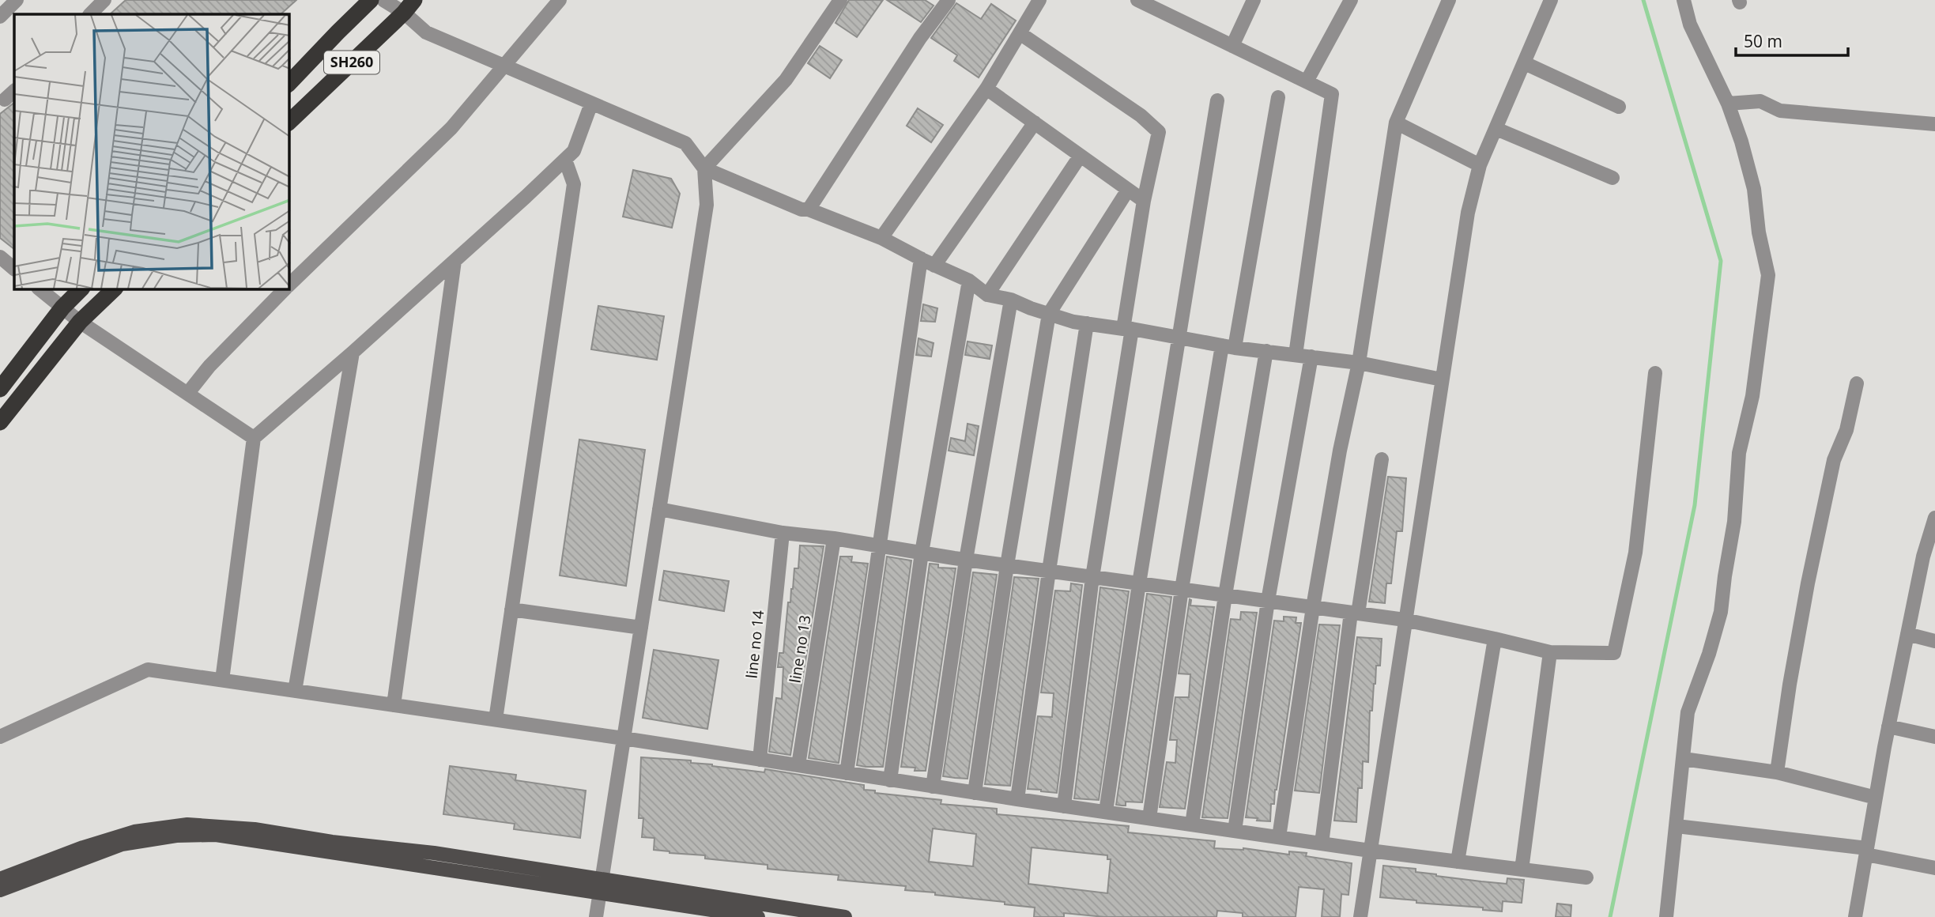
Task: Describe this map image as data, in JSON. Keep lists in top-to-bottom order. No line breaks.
{"streets":{"highway":["SH260"],"street":["line no 14","line no 13"]},"scale_bar":"50 m"}
